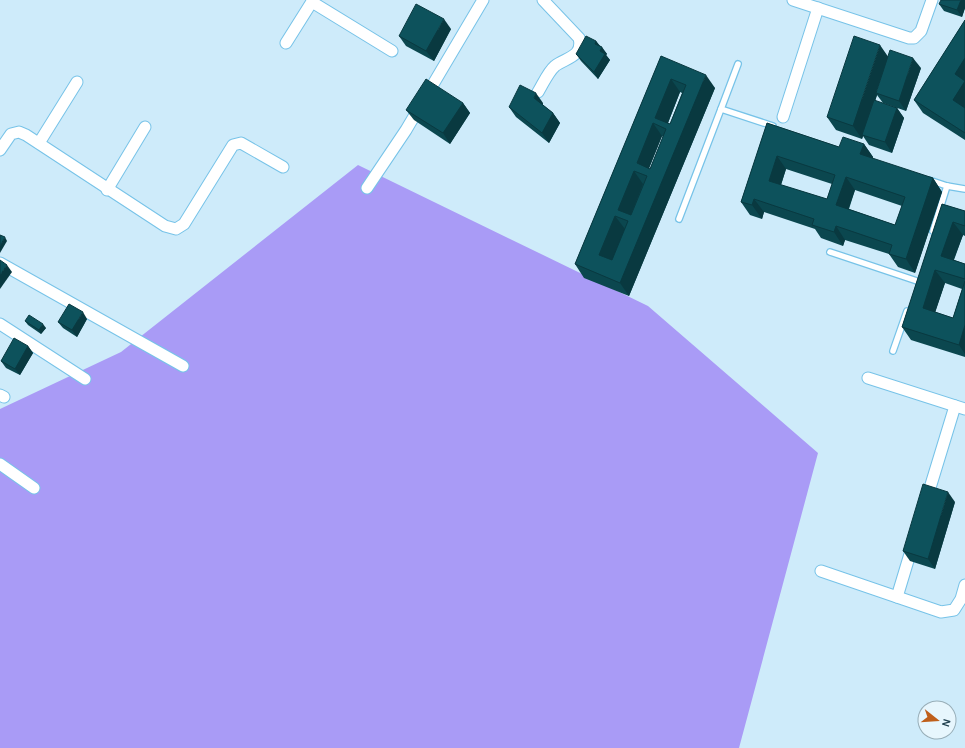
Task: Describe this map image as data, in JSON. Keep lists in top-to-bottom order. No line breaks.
{"north":"right"}
